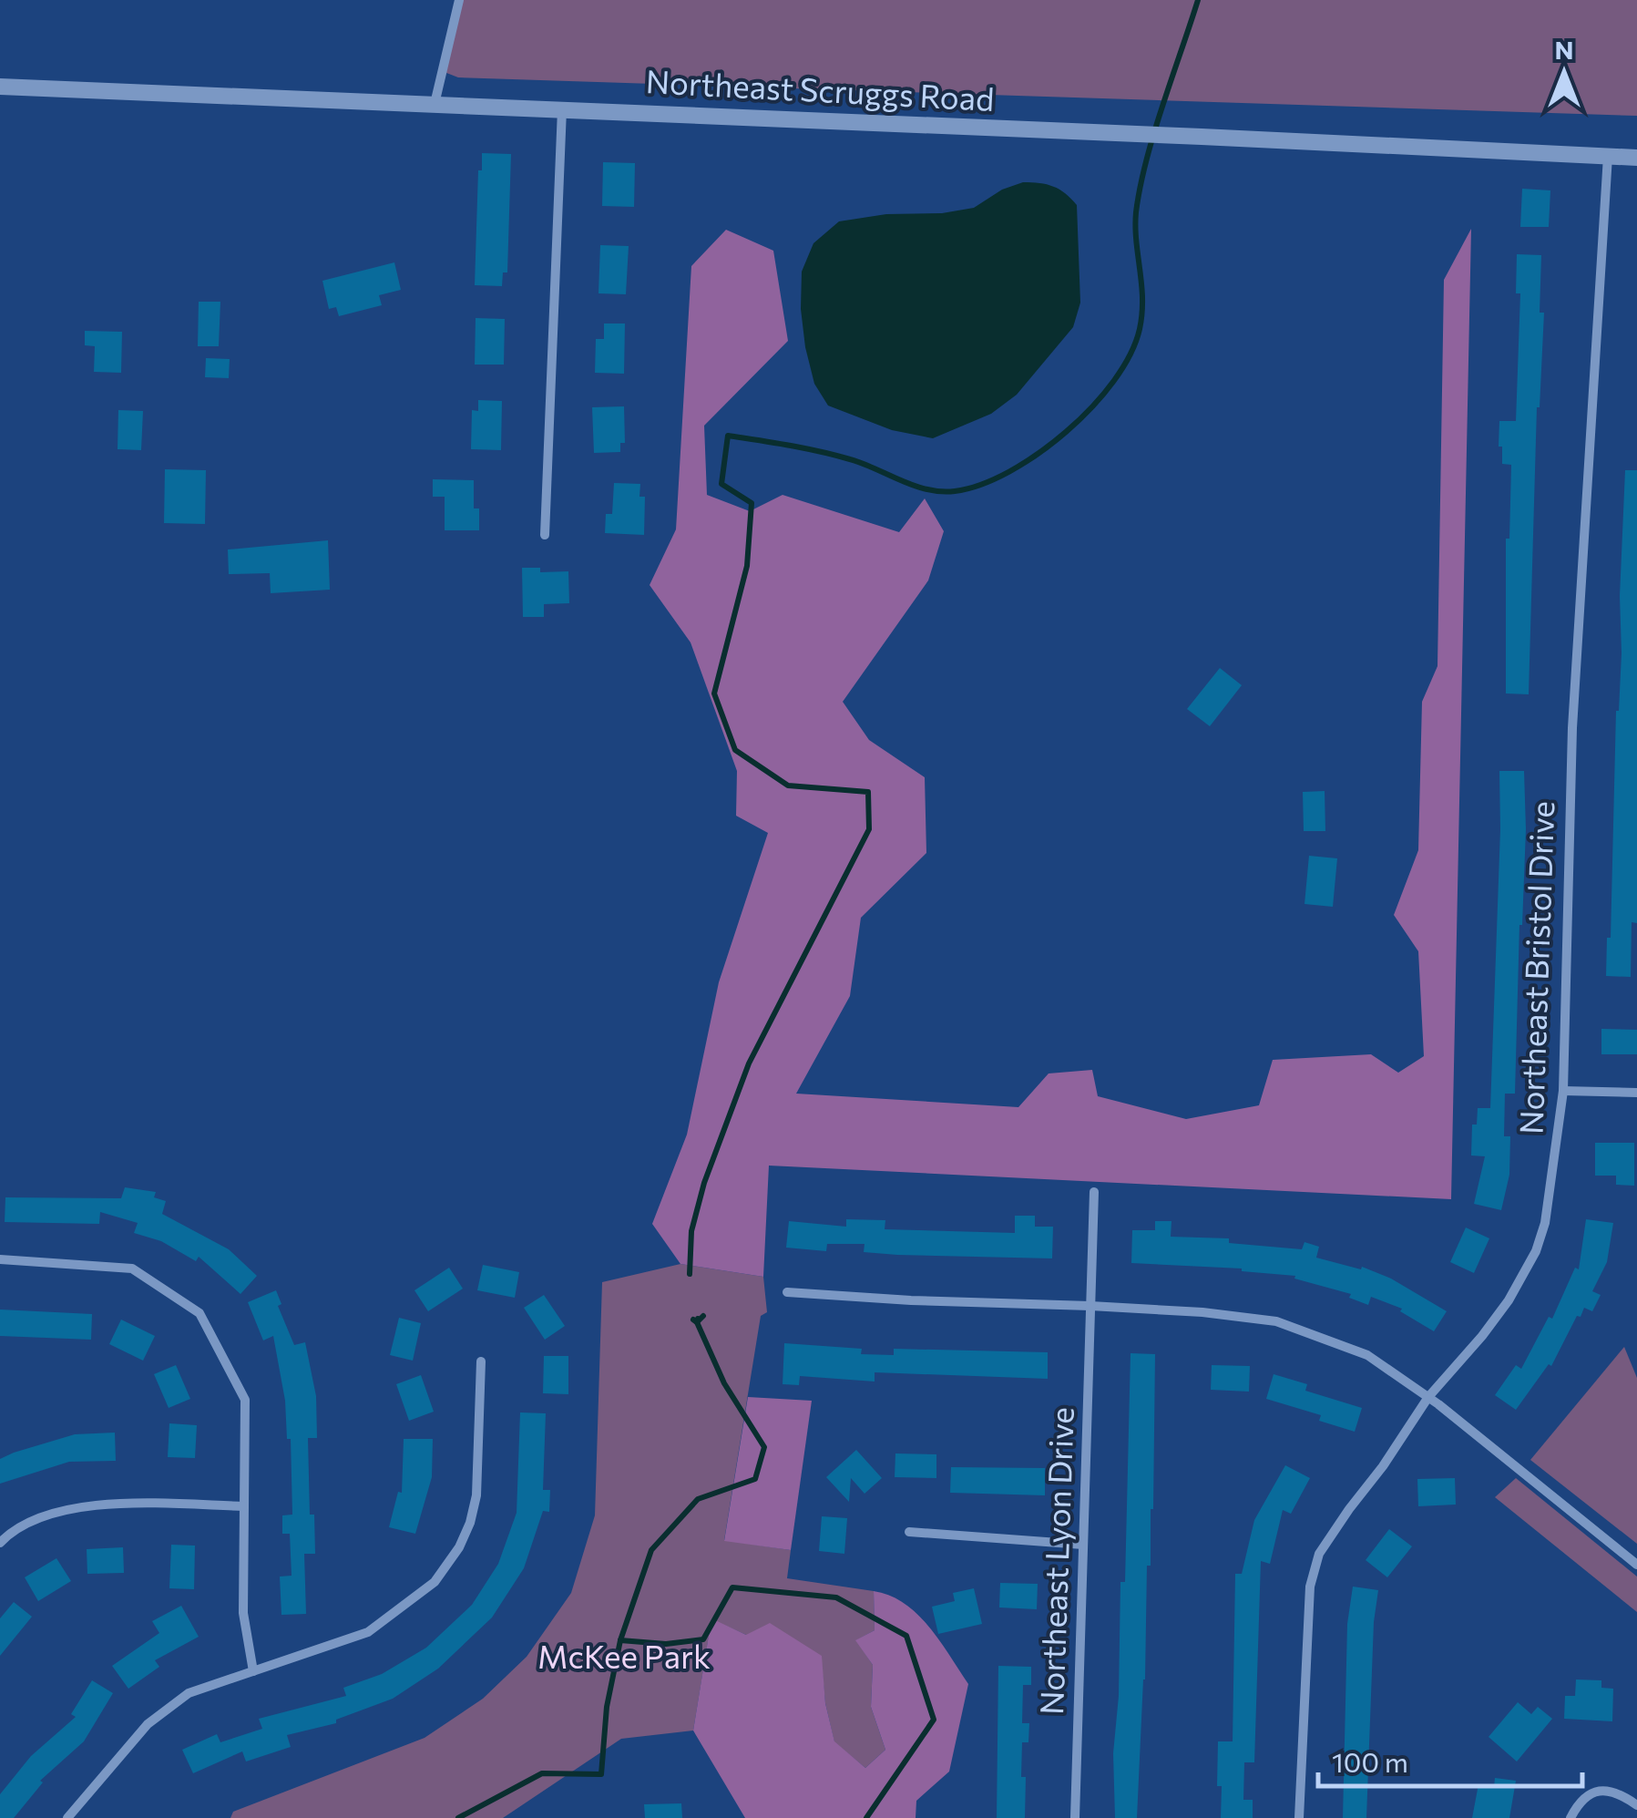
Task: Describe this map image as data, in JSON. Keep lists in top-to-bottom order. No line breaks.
{"streets":{"street":["Northeast Scruggs Road","Northeast Bristol Drive","Northeast Lyon Drive"]},"crossings":[["Northeast Scruggs Road","Northeast Bristol Drive"]],"parks":["McKee Park"],"scale_bar":"100 m","north":"top"}
